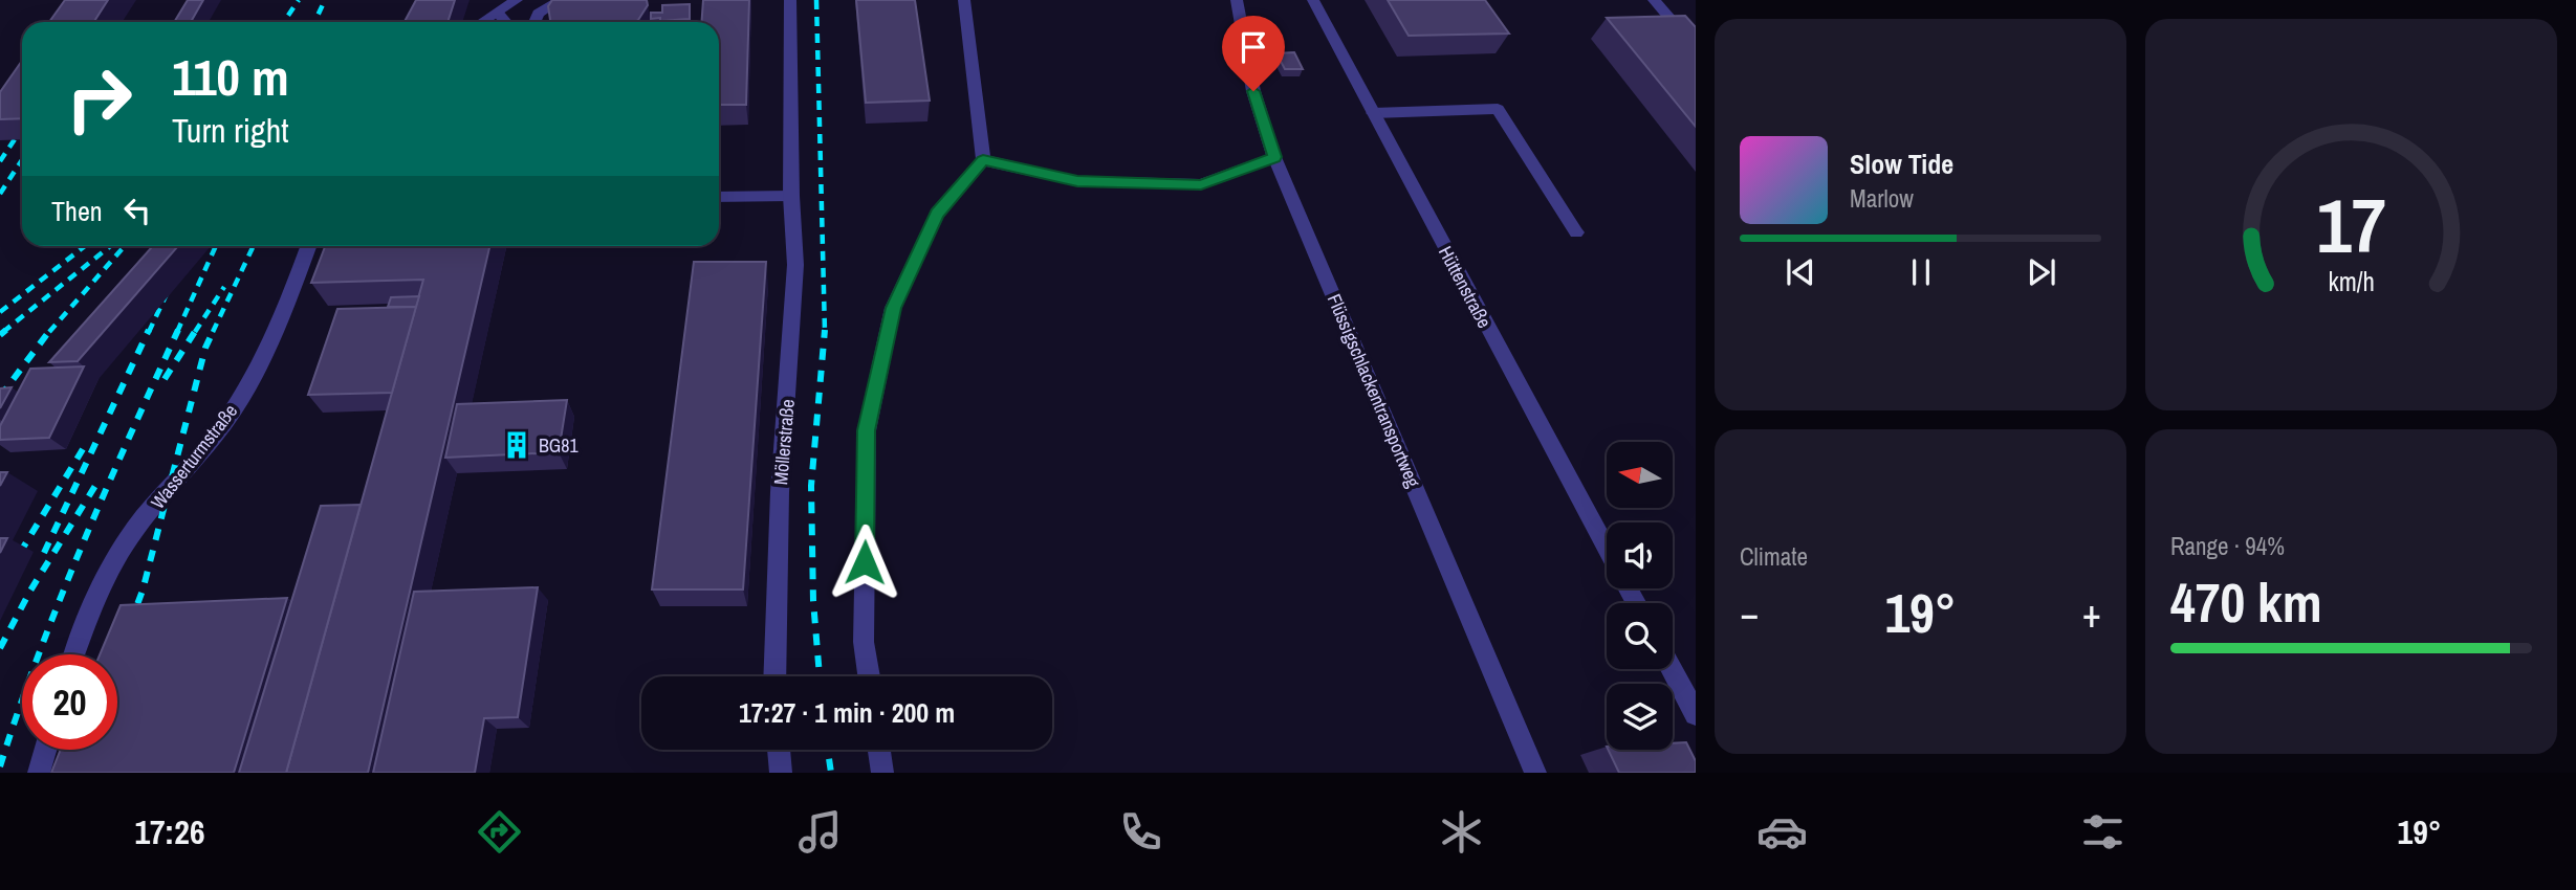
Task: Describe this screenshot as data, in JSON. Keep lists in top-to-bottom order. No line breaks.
{"streets":{"street":["Hüttenstraße","Flüssigschlackentransportweg","Möllerstraße","Wasserturmstraße"]},"places":{"building":["BG81"]},"north":"left","page":{"turn":["110 m","Turn right"],"song":["Slow Tide","Marlow"],"then":"Then","tile":["Climate",["Range · 94%","470 km"]],"heat":["−","19°","+"],"limit":"20","trip":"17:27 · 1 min · 200 m","tabs":["17:26","19°"],"gauge":["17","km/h"]}}
